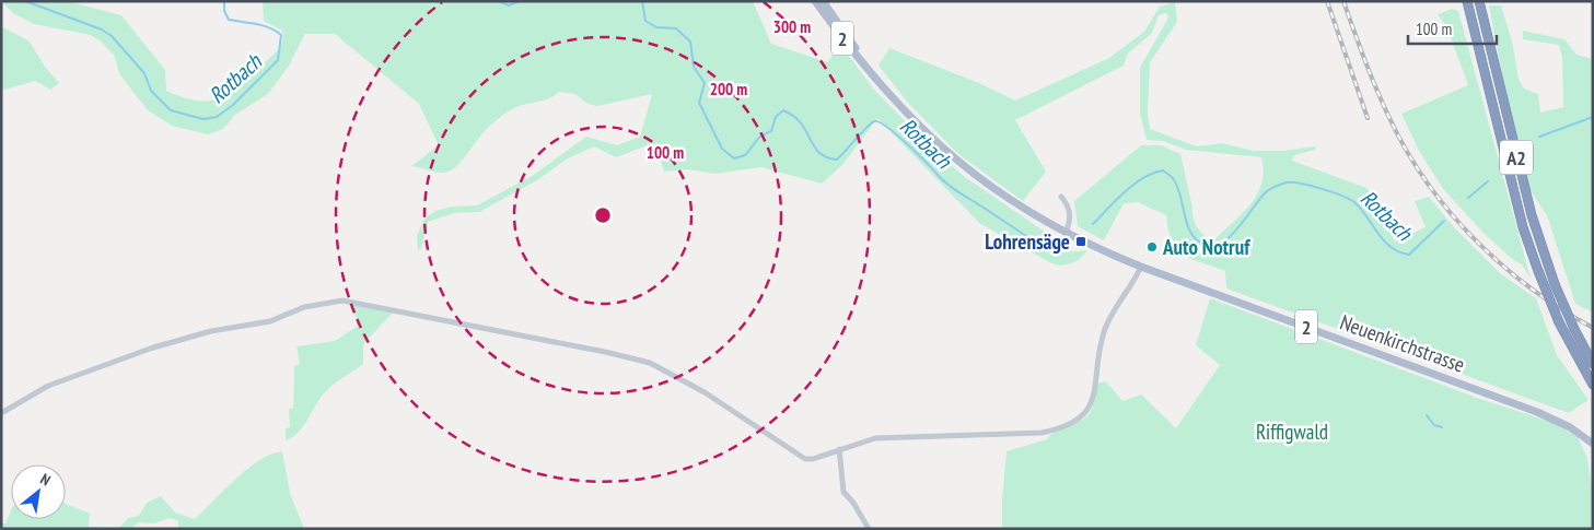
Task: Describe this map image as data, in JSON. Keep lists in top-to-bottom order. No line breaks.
{"streets":{"highway":["A2"],"main road":["2","Neuenkirchstrasse"]},"water":["Rotbach"],"parks":["Riffigwald"],"places":{"transit":["Lohrensäge"],"other":["Auto Notruf"]},"scale_bar":"100 m","north":"top right","rings":["300 m","200 m","100 m"]}
